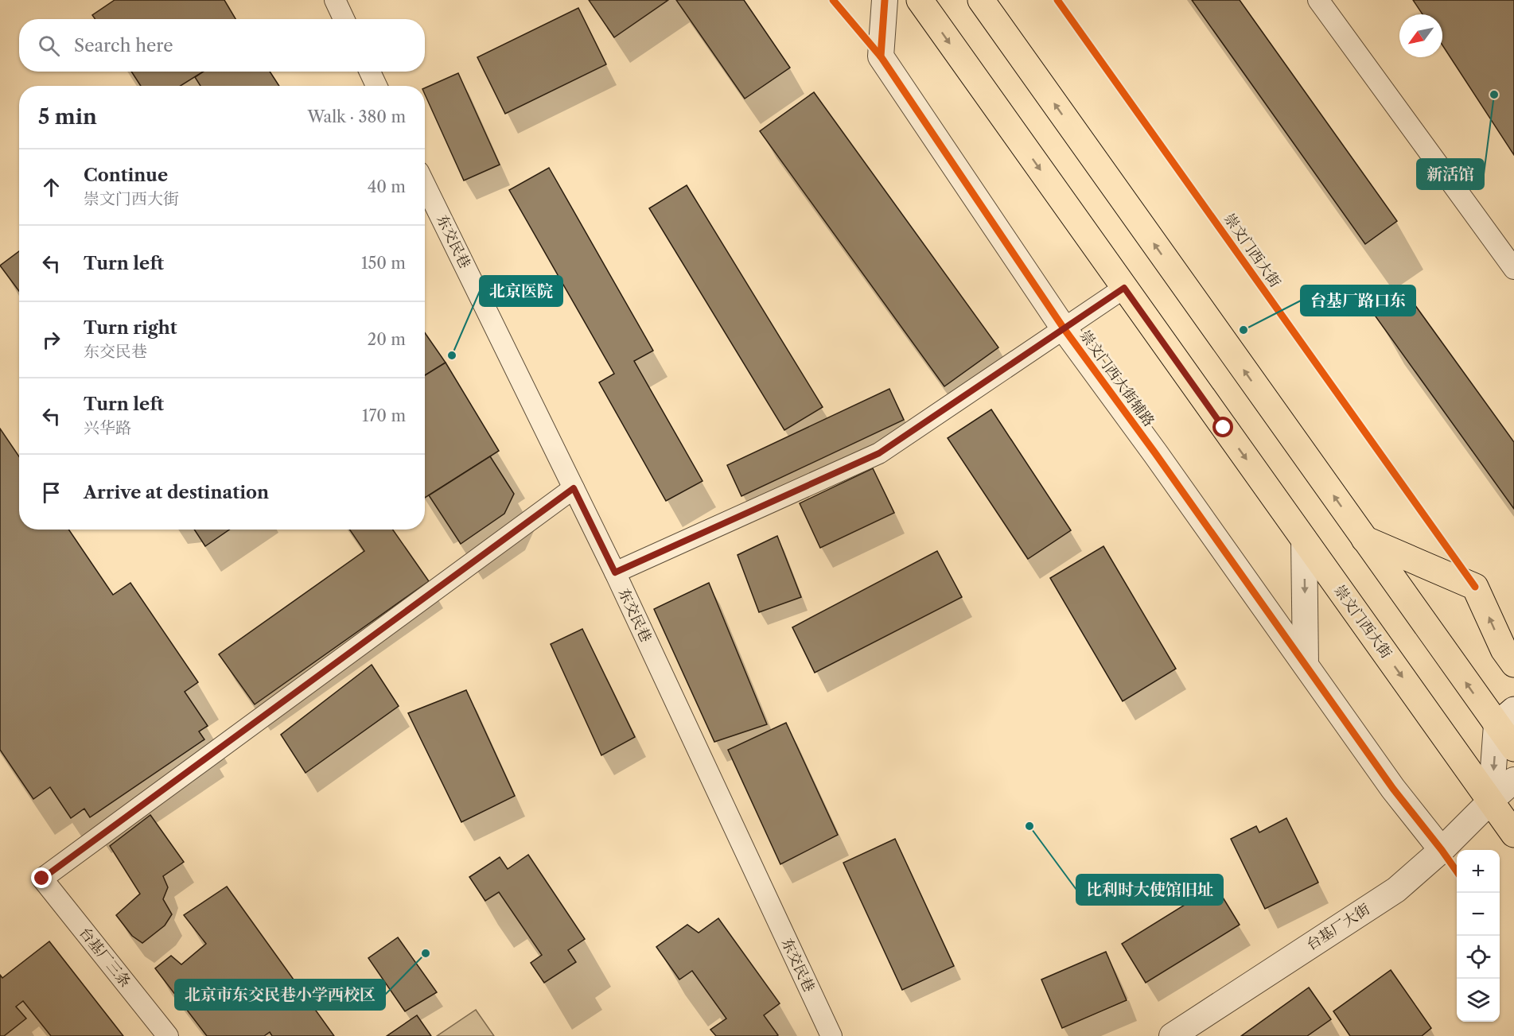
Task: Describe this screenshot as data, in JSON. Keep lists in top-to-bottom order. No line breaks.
{"streets":{"main road":["崇文门西大街"],"street":["东交民巷","崇文门西大街辅路","台基厂大街","台基厂三条"]},"crossings":[["东交民巷","台基厂三条"],["崇文门西大街","台基厂大街"],["崇文门西大街辅路","台基厂大街"]],"places":["新活馆","台基厂路口东","北京医院","比利时大使馆旧址","北京市东交民巷小学西校区"],"north":"bottom left","page":{"search":"Search here","heading":["5 min","Walk · 380 m"],"list":[["Continue","崇文门西大街","40 m"],["Turn left","150 m"],["Turn right","东交民巷","20 m"],["Turn left","兴华路","170 m"],"Arrive at destination"],"map_buttons":["+","−"]}}
